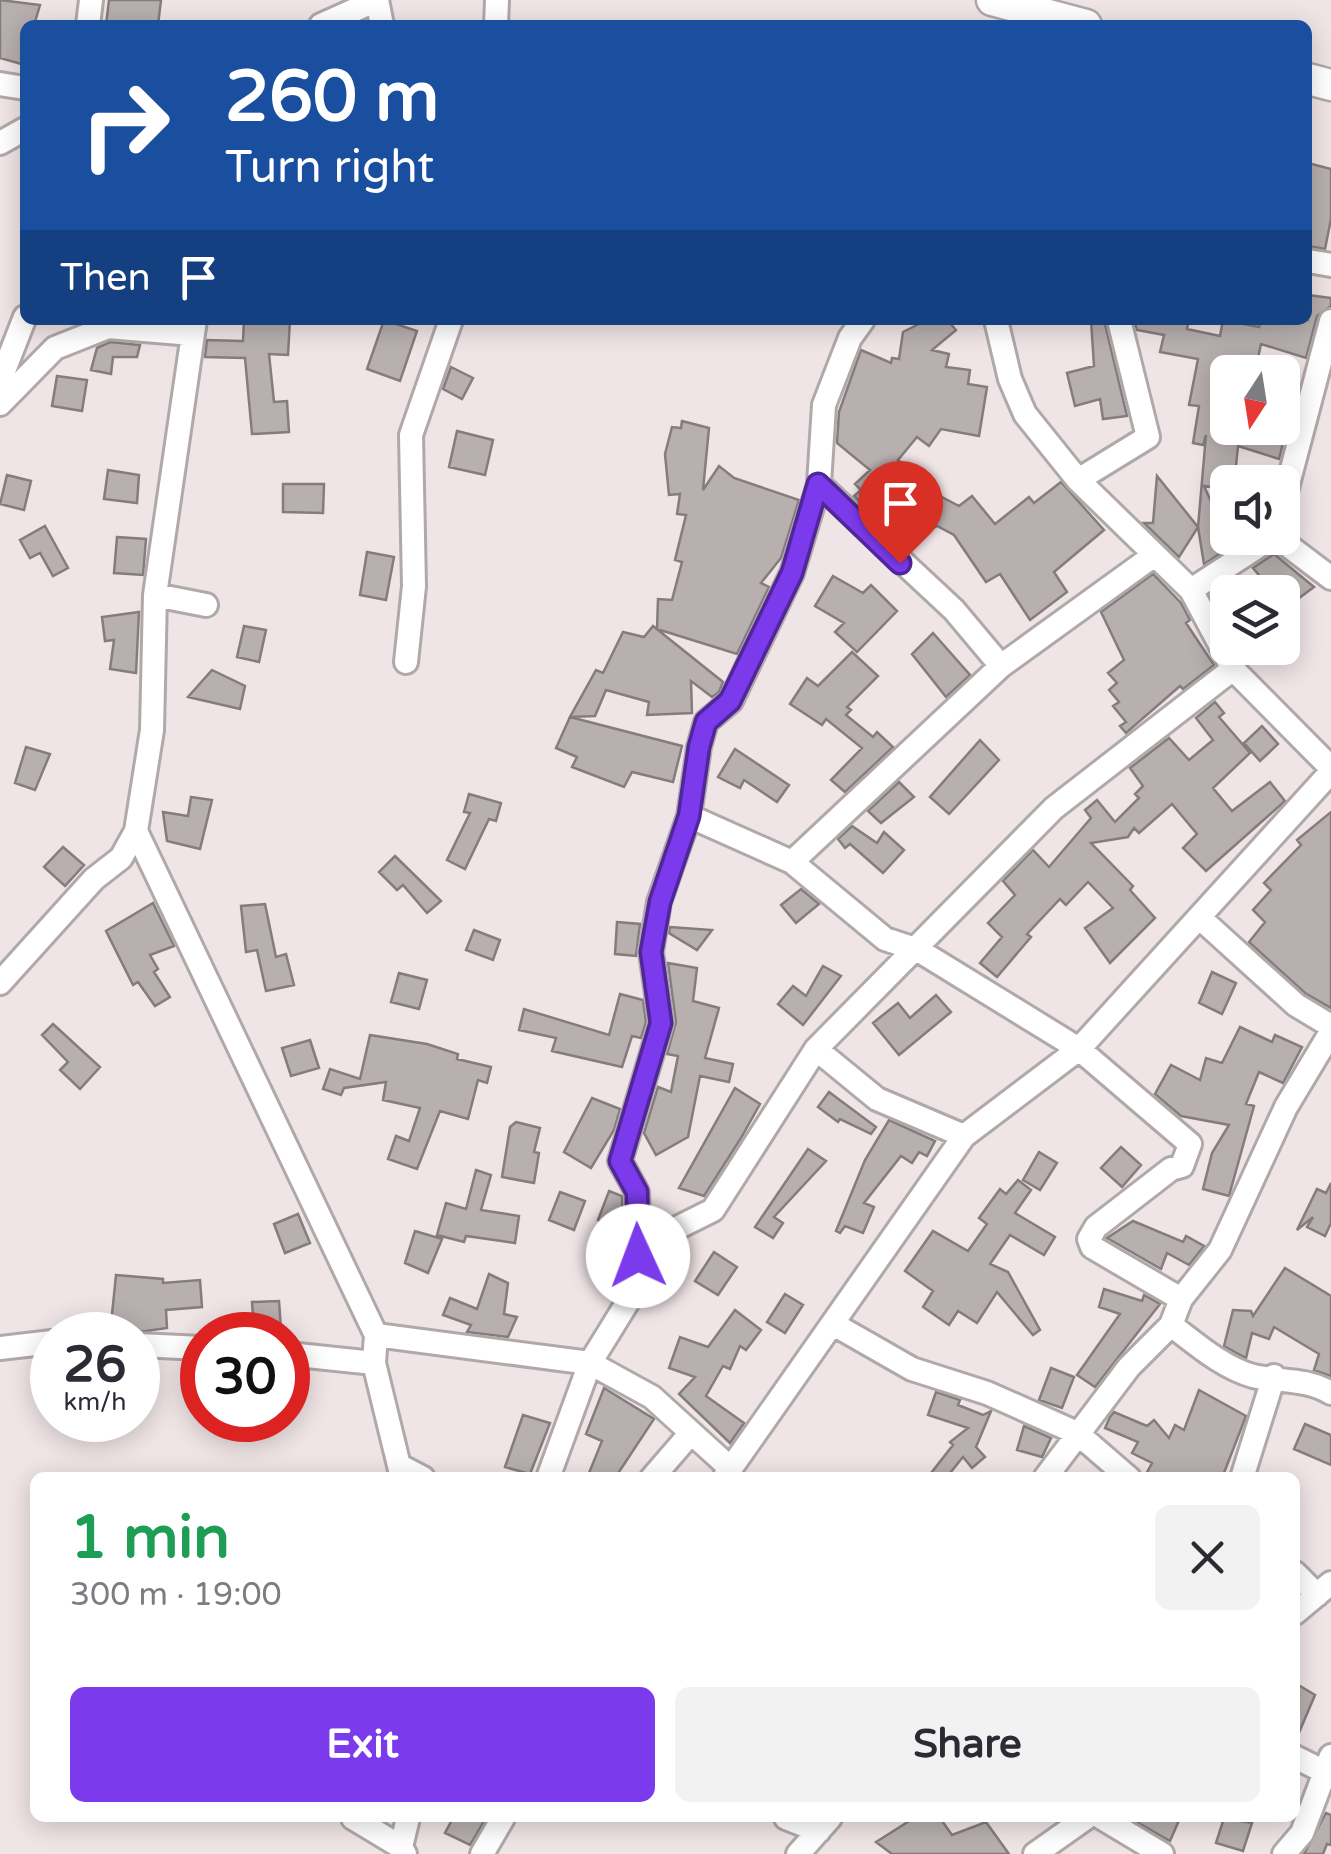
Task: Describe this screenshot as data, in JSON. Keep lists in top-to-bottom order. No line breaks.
{"north":"bottom","page":{"turn":["260 m","Turn right"],"then":"Then","speed":"26 km/h","limit":"30","heading":["1 min","300 m · 19:00"],"buttons":["Exit","Share"]}}
